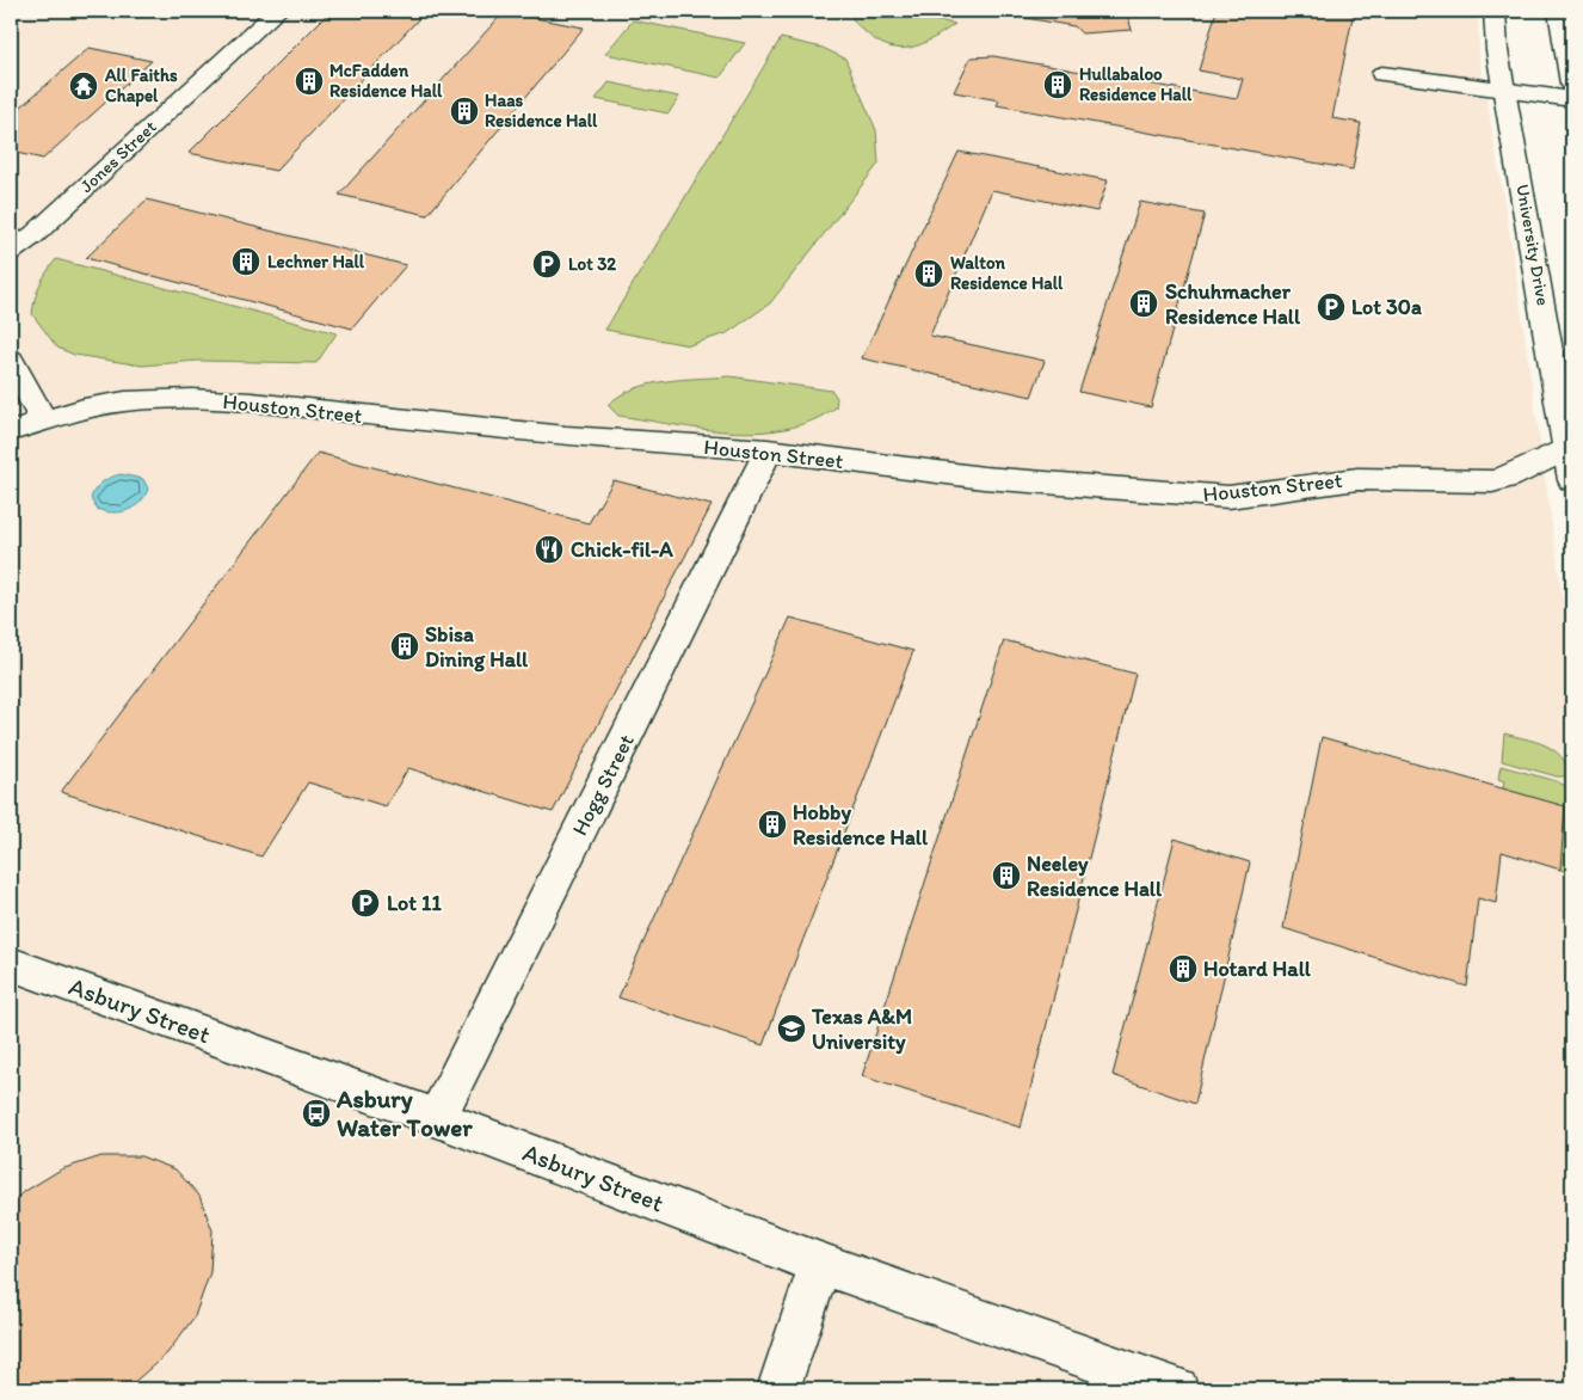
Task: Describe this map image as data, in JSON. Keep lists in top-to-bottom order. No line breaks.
{"streets":{"street":["Jones Street","University Drive","Houston Street","Hogg Street","Asbury Street"]},"crossings":[["University Drive","Houston Street"],["Houston Street","Hogg Street"],["Hogg Street","Asbury Street"]],"places":{"building":["McFadden Residence Hall","Hullabaloo Residence Hall","Haas Residence Hall","Lechner Hall","Walton Residence Hall","Schuhmacher Residence Hall","Sbisa Dining Hall","Hobby Residence Hall","Neeley Residence Hall","Hotard Hall"],"temple":["All Faiths Chapel"],"parking":["Lot 32","Lot 30a","Lot 11"],"restaurant":["Chick-fil-A"],"school or university":["Texas A&M University"],"bus stop":["Asbury Water Tower"]}}
